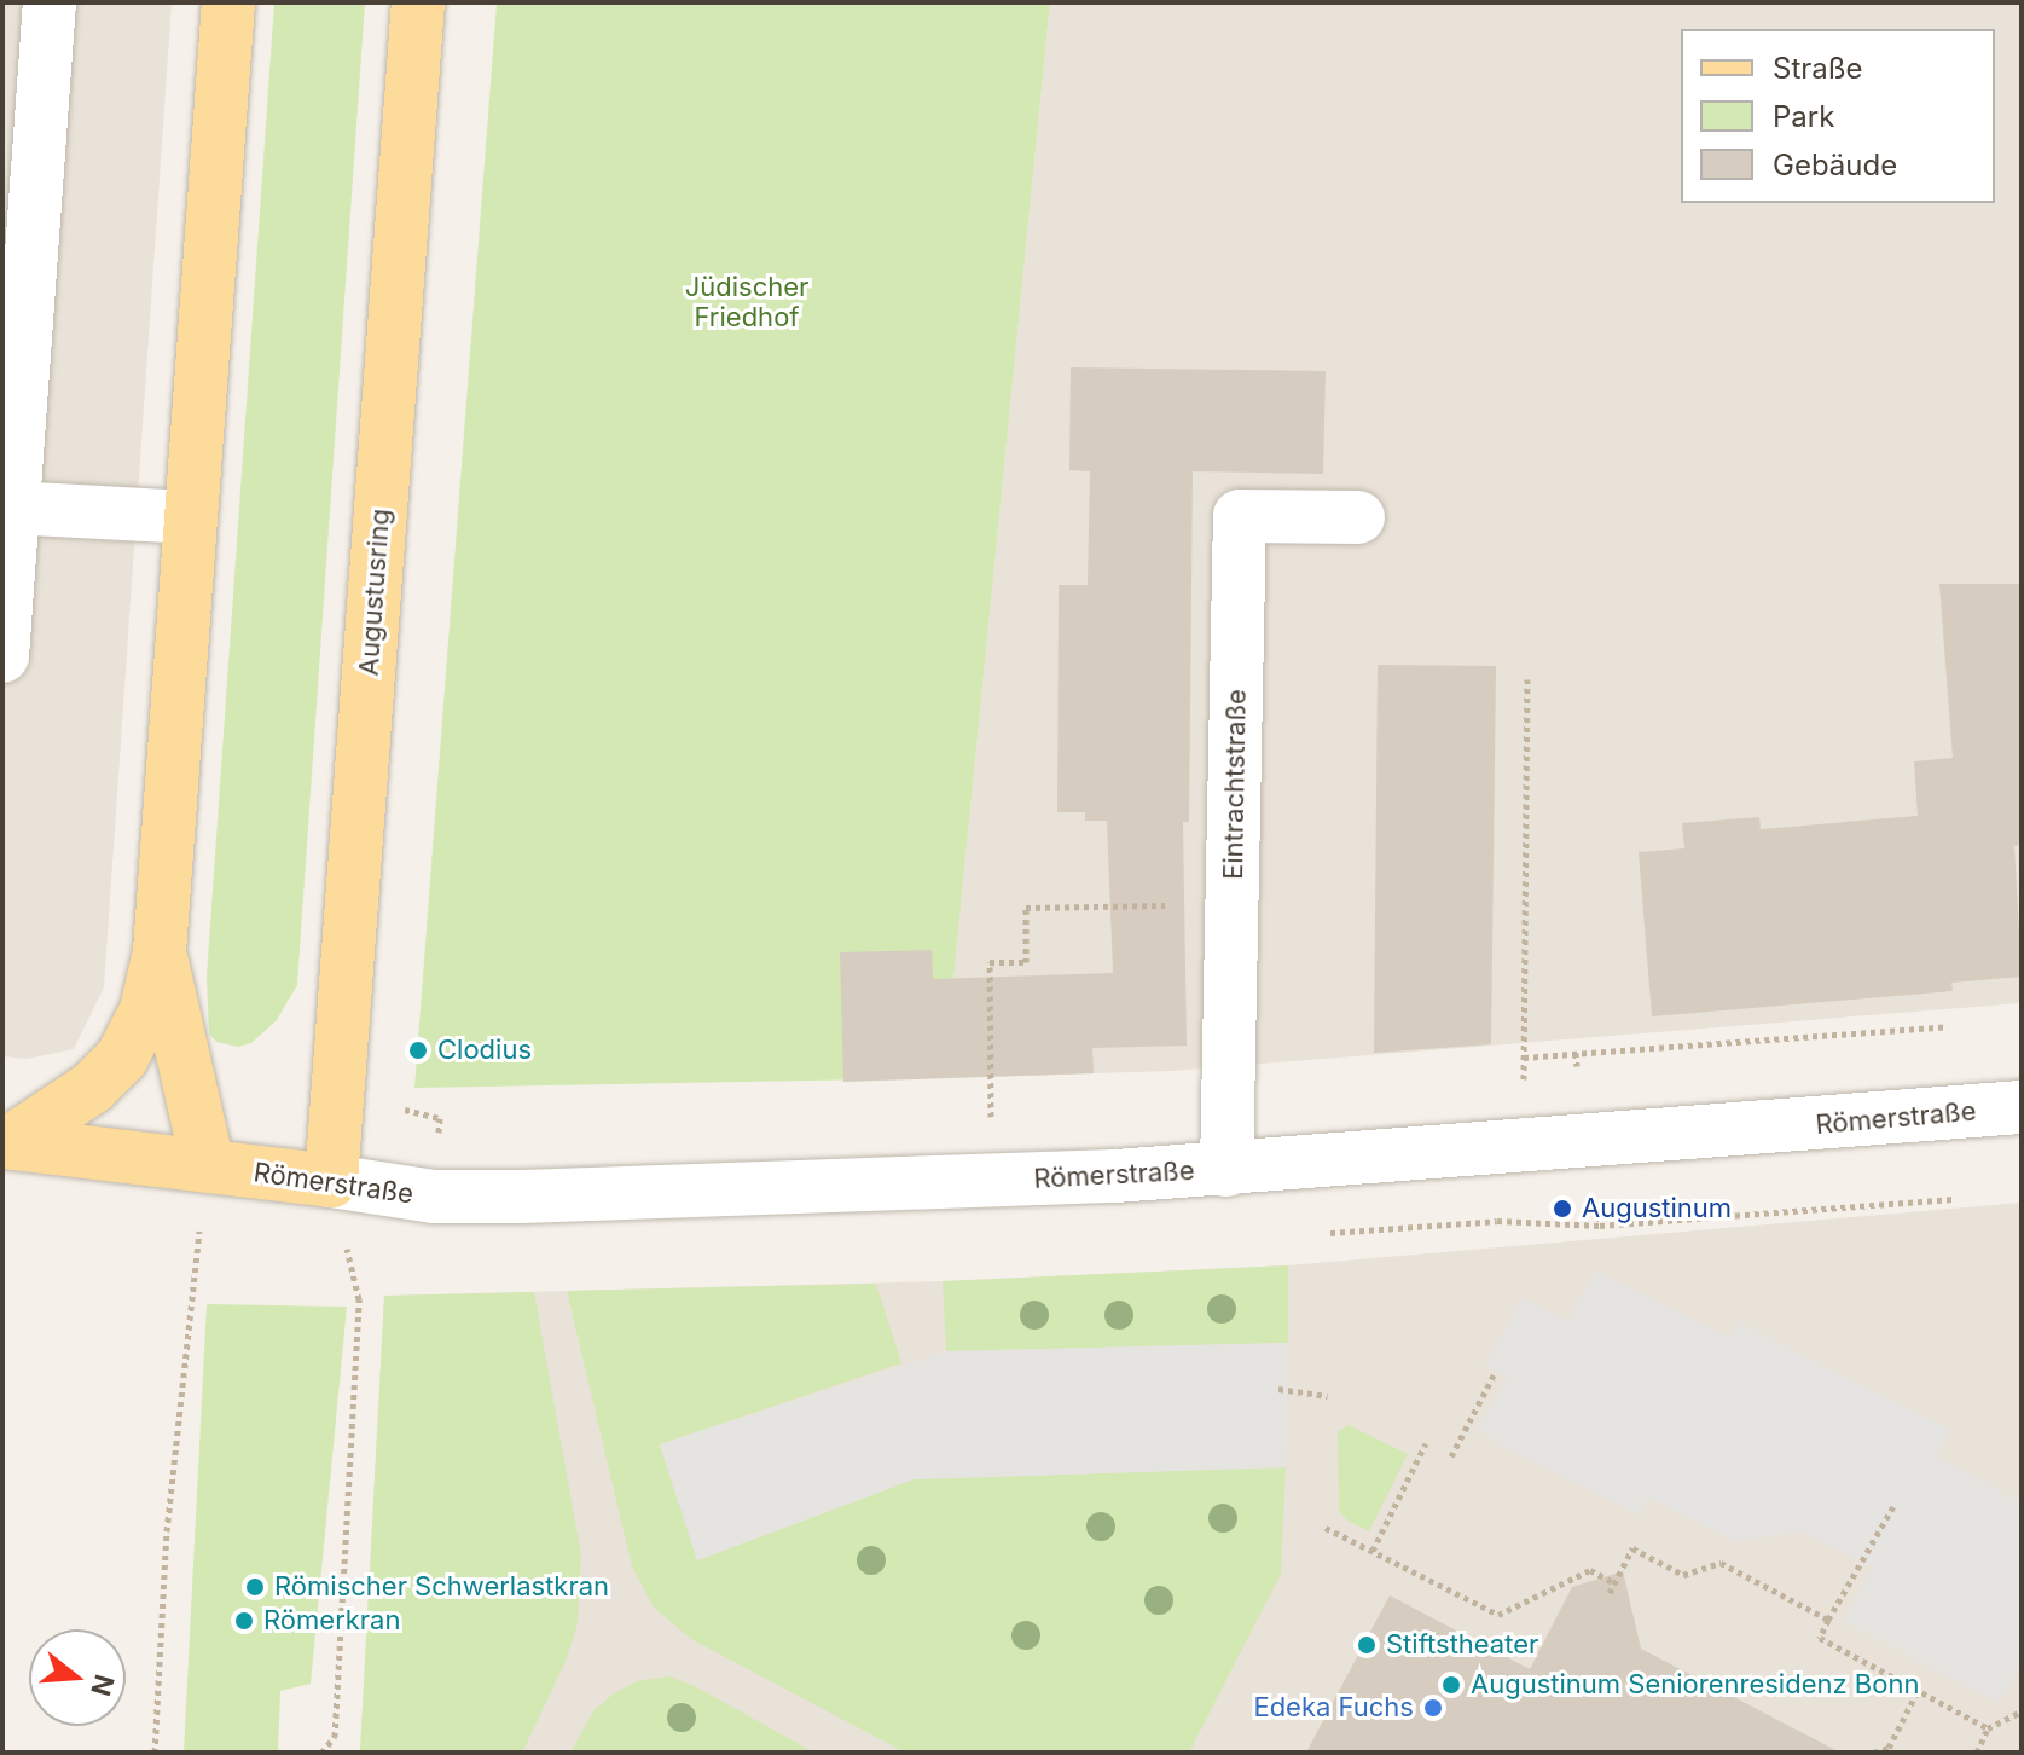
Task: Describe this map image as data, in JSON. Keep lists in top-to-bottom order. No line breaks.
{"streets":{"main road":["Augustusring","Römerstraße"],"street":["Eintrachtstraße"]},"crossings":[["Augustusring","Römerstraße"],["Eintrachtstraße","Römerstraße"]],"parks":["Jüdischer Friedhof"],"places":["Clodius","Augustinum","Römischer Schwerlastkran","Römerkran","Stiftstheater","Augustinum Seniorenresidenz Bonn","Edeka Fuchs"],"legend":["Straße","Park","Gebäude"],"north":"right"}
